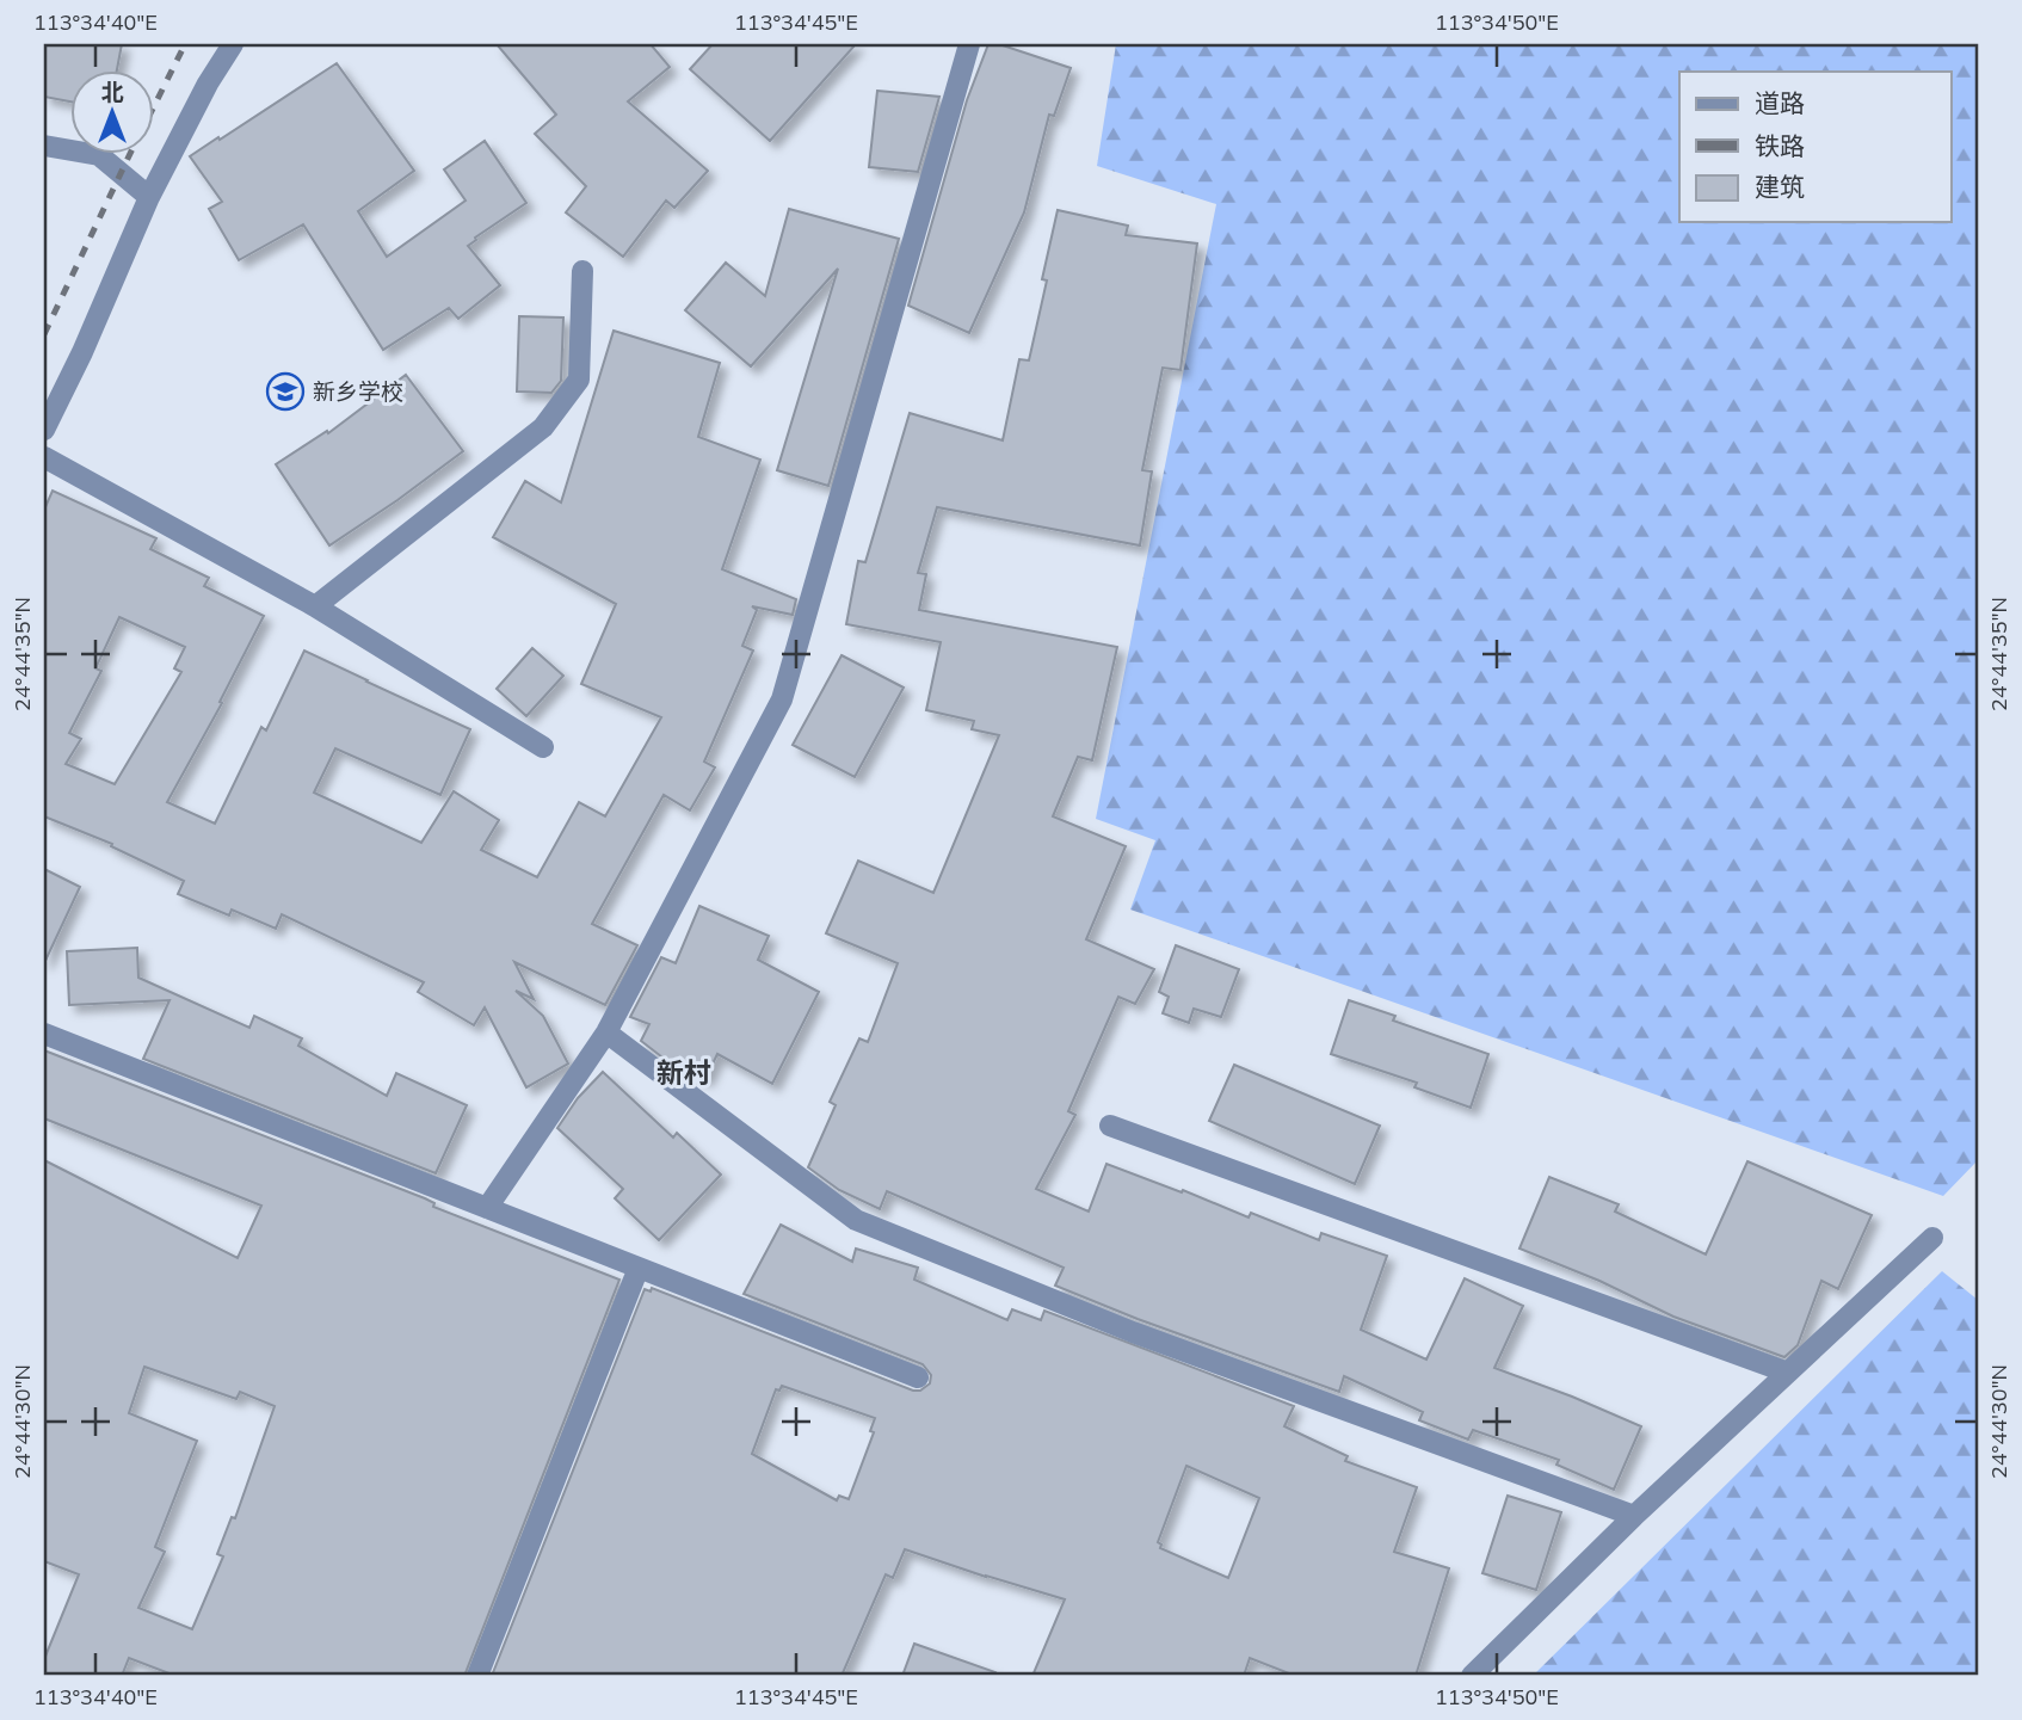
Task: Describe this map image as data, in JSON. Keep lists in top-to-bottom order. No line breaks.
{"districts":["新村"],"places":{"school or university":["新乡学校"]},"legend":["道路","铁路","建筑"],"north":"top","coordinates":["113°34'40\"E","113°34'45\"E","113°34'50\"E","24°44'35\"N","24°44'30\"N"]}
